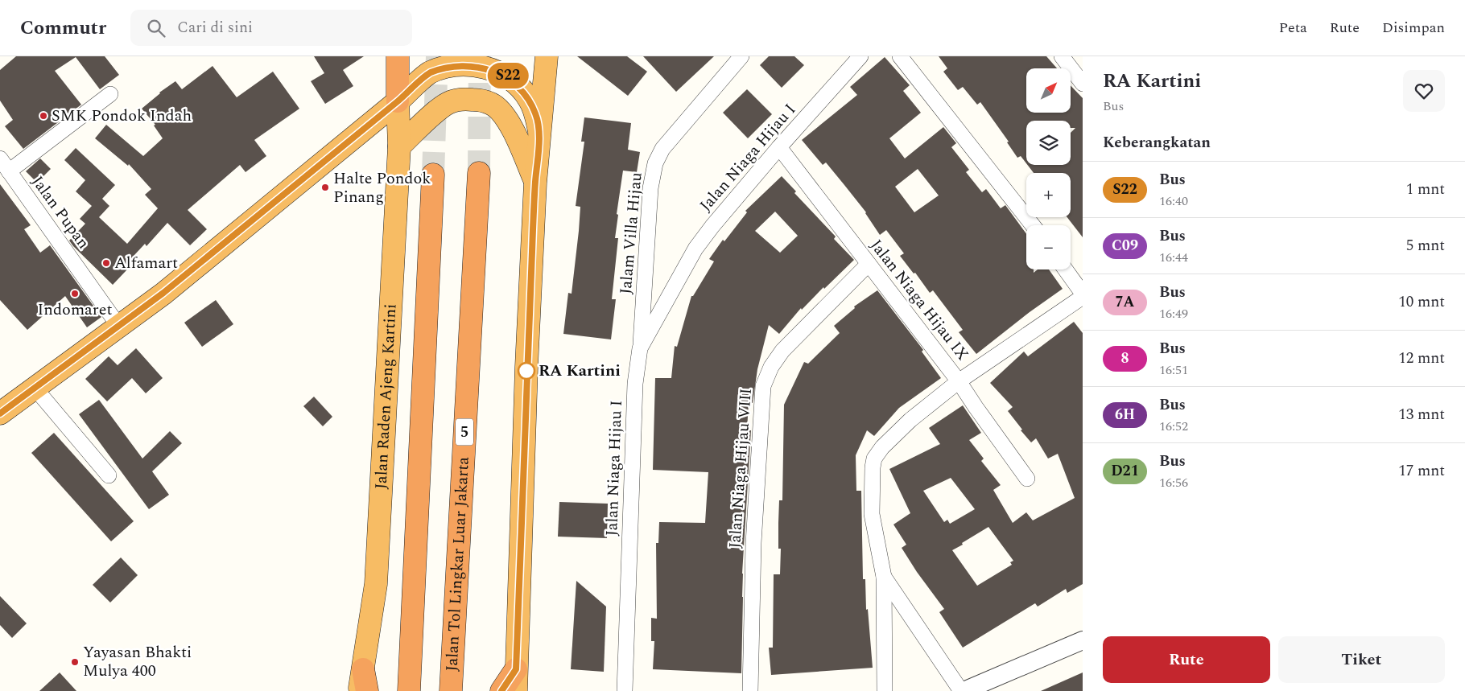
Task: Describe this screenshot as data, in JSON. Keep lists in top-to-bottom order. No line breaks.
{"streets":{"highway":["Jalan Raden Ajeng Kartini","5","Jalan Tol Lingkar Luar Jakarta"],"street":["Jalan Niaga Hijau I","Jalan Pupan","Jalam Villa Hijau","Jalan Niaga Hijau IX","Jalan Niaga Hijau VIII"]},"crossings":[["Jalan Niaga Hijau I","Jalam Villa Hijau"],["Jalan Niaga Hijau I","Jalan Niaga Hijau IX"],["Jalan Niaga Hijau IX","Jalan Niaga Hijau VIII"]],"places":["SMK Pondok Indah","Halte Pondok Pinang","Alfamart","Indomaret","RA Kartini","Yayasan Bhakti Mulya 400"],"lines":["bus line S22"],"north":"top right","page":{"header":"Commutr","search":"Cari di sini","nav":["Peta","Rute","Disimpan"],"on_map":"S22","heading":[["RA Kartini","Bus"],"Keberangkatan"],"map_buttons":["+","−"],"list":[{"mark":"S22","name":"Bus","note":"16:40","value":"1 mnt"},{"mark":"C09","name":"Bus","note":"16:44","value":"5 mnt"},{"mark":"7A","name":"Bus","note":"16:49","value":"10 mnt"},{"mark":"8","name":"Bus","note":"16:51","value":"12 mnt"},{"mark":"6H","name":"Bus","note":"16:52","value":"13 mnt"},{"mark":"D21","name":"Bus","note":"16:56","value":"17 mnt"}],"buttons":["Rute","Tiket"]}}
